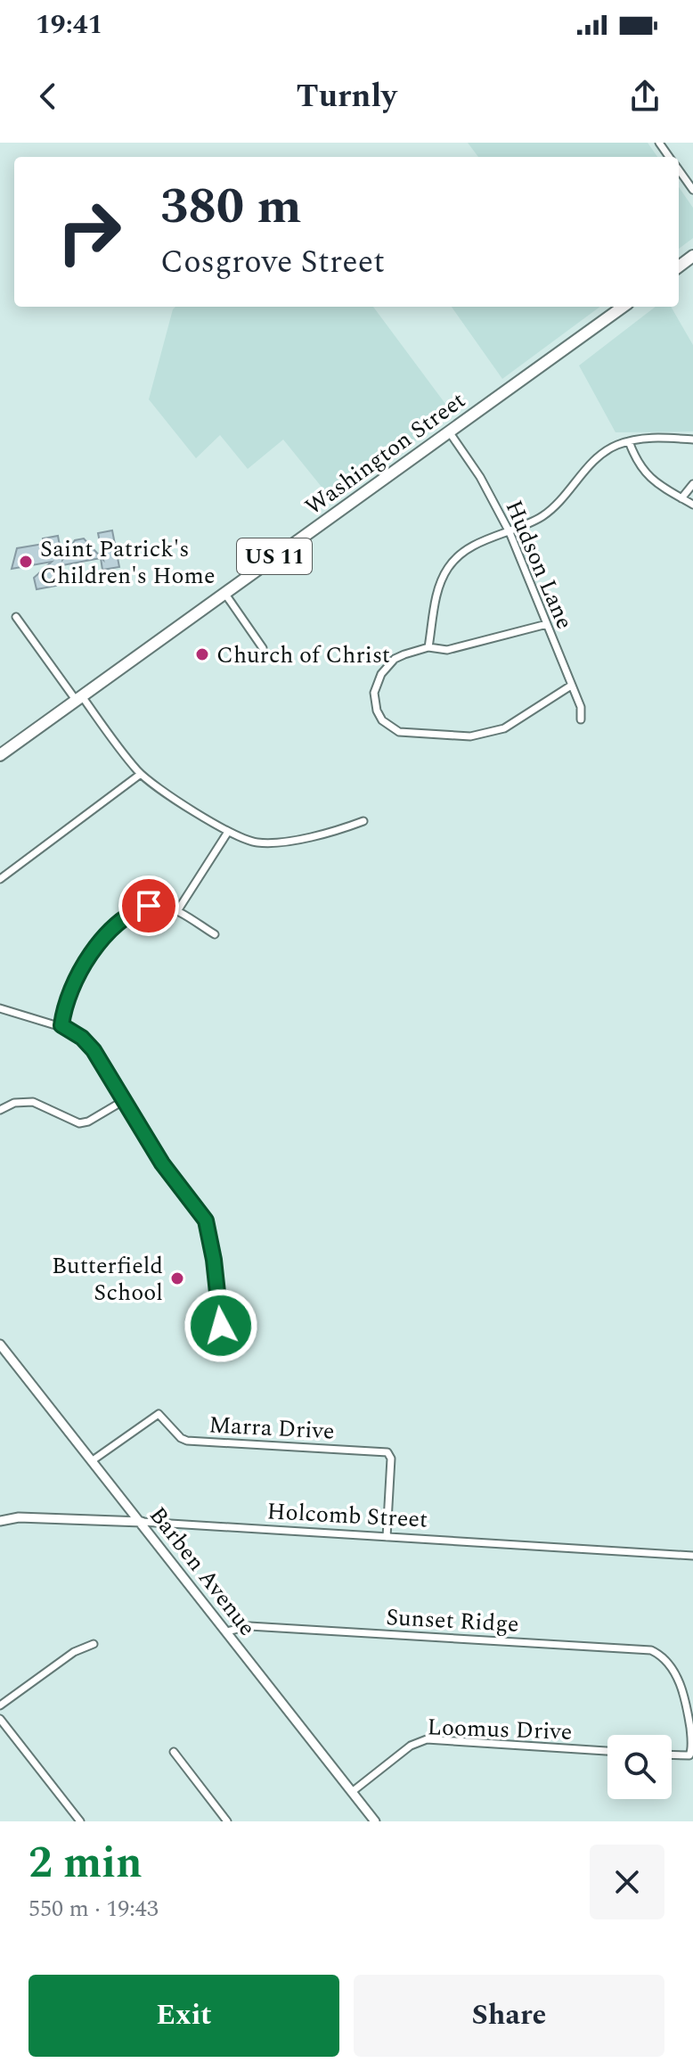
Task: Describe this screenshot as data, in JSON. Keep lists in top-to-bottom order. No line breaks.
{"streets":{"main road":["Washington Street","US 11"],"street":["Hudson Lane","Marra Drive","Holcomb Street","Barben Avenue","Sunset Ridge","Loomus Drive"]},"crossings":[["Washington Street","Hudson Lane"],["Marra Drive","Holcomb Street"],["Marra Drive","Barben Avenue"],["Holcomb Street","Barben Avenue"],["Barben Avenue","Sunset Ridge"],["Barben Avenue","Loomus Drive"]],"places":["Saint Patrick's Children's Home","Church of Christ","Butterfield School"],"page":{"status":"19:41","header":"Turnly","turn":["380 m","Cosgrove Street"],"heading":["2 min","550 m · 19:43"],"buttons":["Exit","Share"]}}
